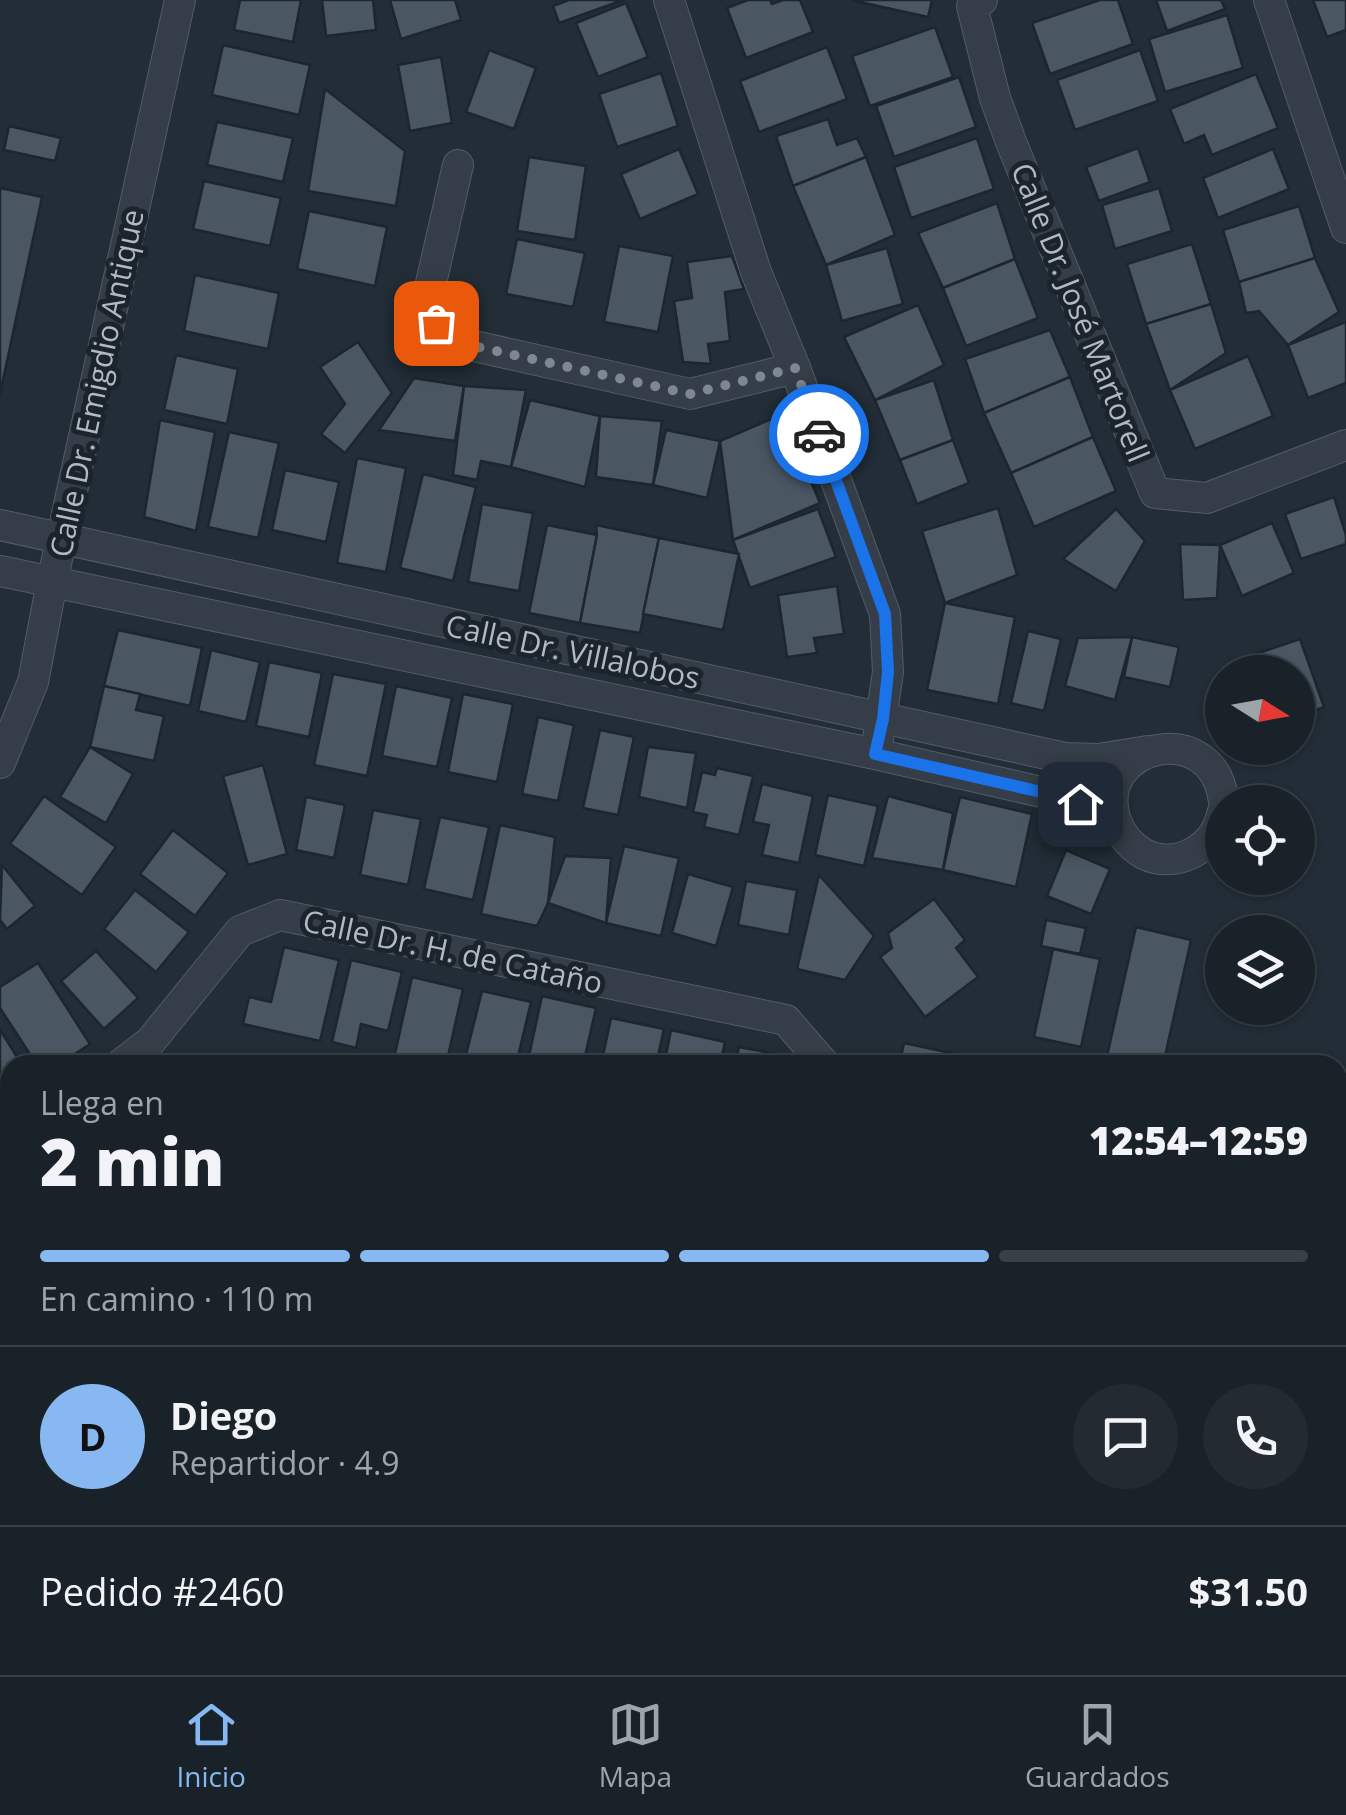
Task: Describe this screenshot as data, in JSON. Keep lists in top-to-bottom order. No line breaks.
{"streets":{"street":["Calle Dr. José Martorell","Calle Dr. Emigdio Antique","Calle Dr. Villalobos","Calle Dr. H. de Cataño"]},"crossings":[["Calle Dr. Emigdio Antique","Calle Dr. Villalobos"]],"north":"right","page":{"heading":["2 min","Llega en","12:54–12:59"],"panel":["Diego","Repartidor · 4.9","Pedido #2460","$31.50"],"bar":"En camino · 110 m","round":"D","tabs":["Inicio","Mapa","Guardados"]}}
